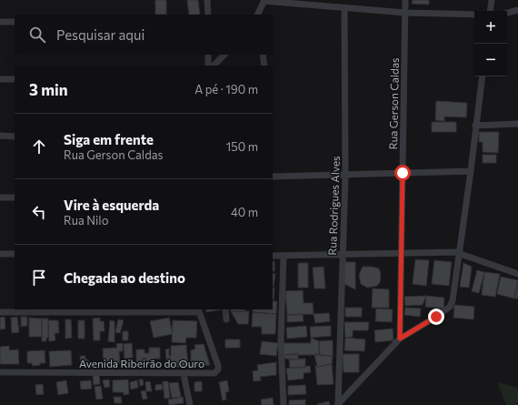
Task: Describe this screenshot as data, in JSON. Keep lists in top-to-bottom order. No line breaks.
{"streets":{"street":["Rua Gerson Caldas","Rua Rodrigues Alves","Avenida Ribeirão do Ouro"]},"page":{"map_buttons":["+","−"],"search":"Pesquisar aqui","heading":["3 min","A pé · 190 m"],"list":[["Siga em frente","Rua Gerson Caldas","150 m"],["Vire à esquerda","Rua Nilo","40 m"],"Chegada ao destino"]}}
